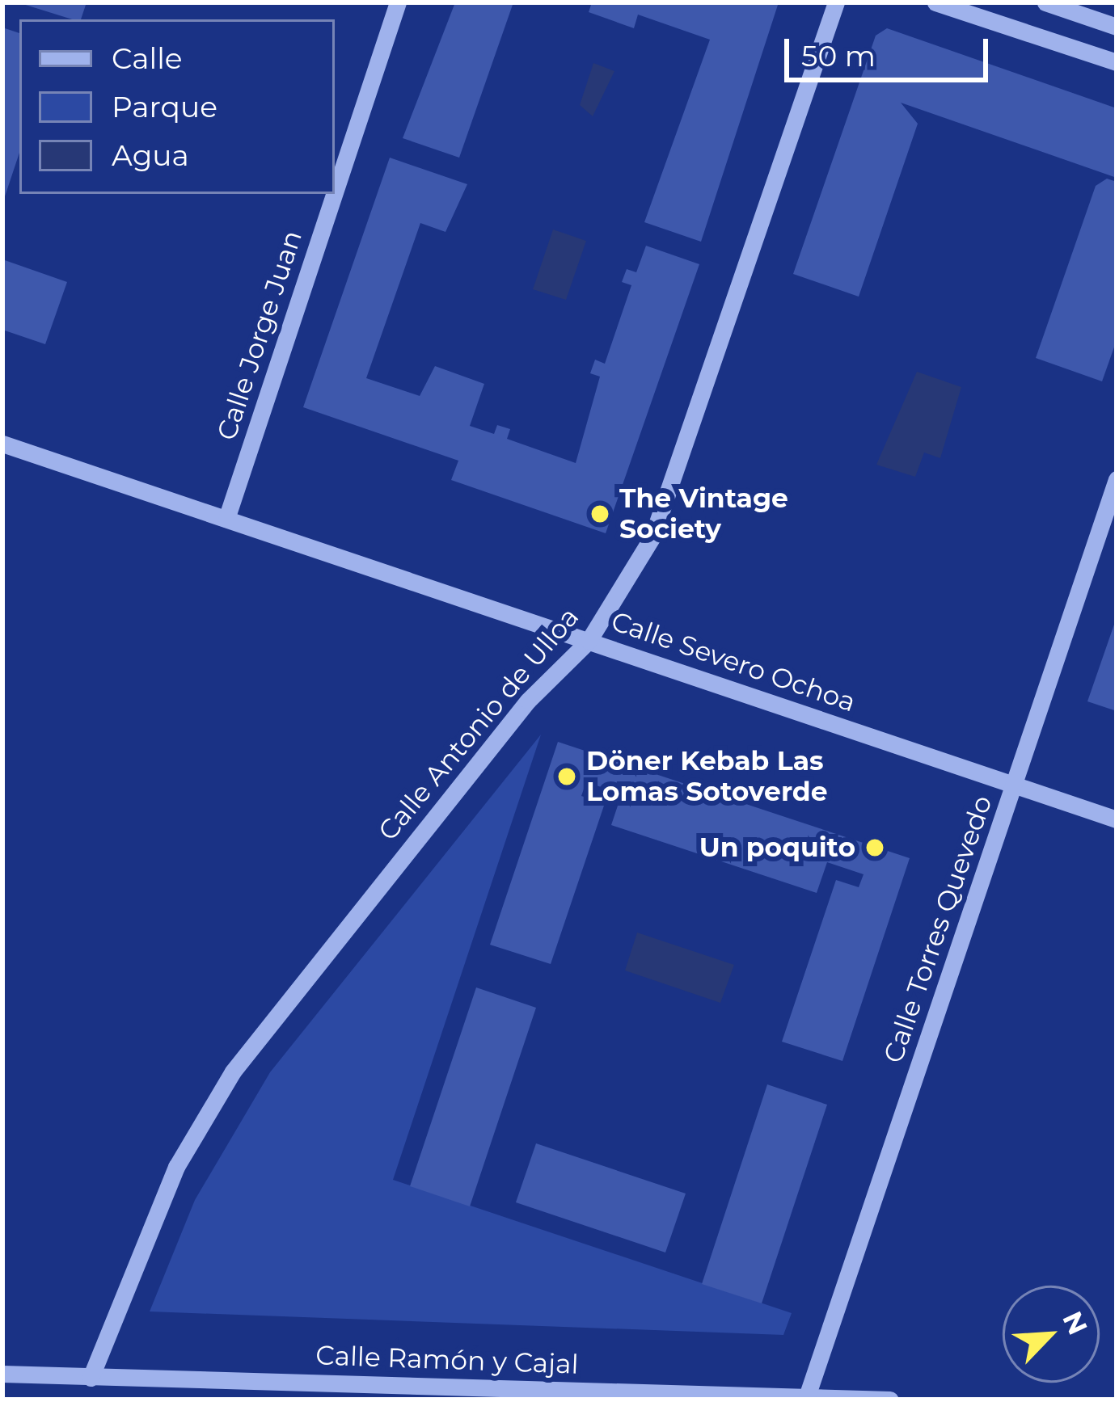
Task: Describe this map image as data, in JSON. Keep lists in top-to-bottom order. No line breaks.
{"streets":{"street":["Calle Jorge Juan","Calle Severo Ochoa","Calle Antonio de Ulloa","Calle Torres Quevedo","Calle Ramón y Cajal"]},"crossings":[["Calle Jorge Juan","Calle Severo Ochoa"],["Calle Severo Ochoa","Calle Antonio de Ulloa"],["Calle Severo Ochoa","Calle Torres Quevedo"],["Calle Antonio de Ulloa","Calle Ramón y Cajal"],["Calle Torres Quevedo","Calle Ramón y Cajal"]],"places":["The Vintage Society","Döner Kebab Las Lomas Sotoverde","Un poquito"],"legend":["Calle","Parque","Agua"],"scale_bar":"50 m","north":"top right"}
